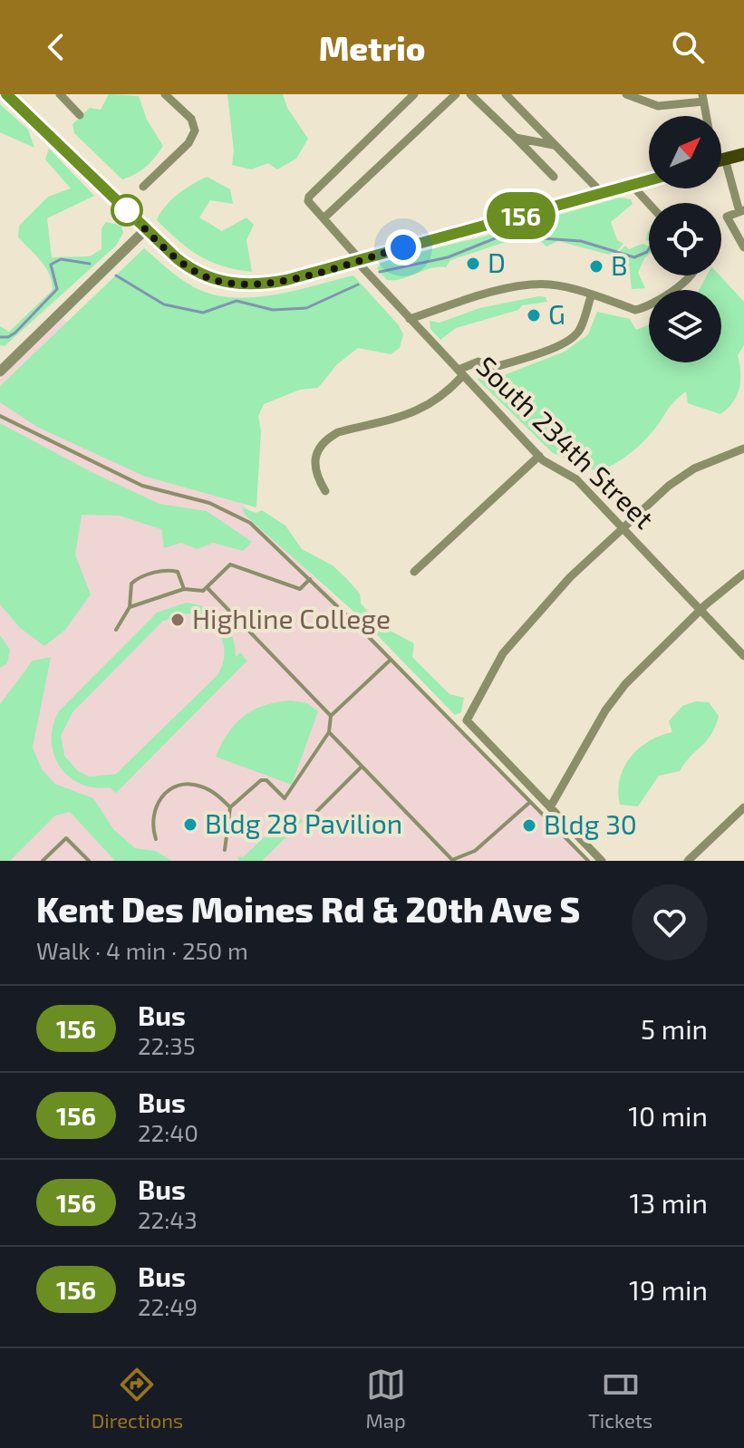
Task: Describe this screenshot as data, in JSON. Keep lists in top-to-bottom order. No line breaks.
{"streets":{"street":["South 234th Street"]},"places":["D","B","G","Highline College","Bldg 28 Pavilion","Bldg 30"],"lines":["bus line 156"],"north":"top right","page":{"header":"Metrio","on_map":"156","heading":["Kent Des Moines Rd & 20th Ave S","Walk · 4 min · 250 m"],"list":[{"mark":"156","name":"Bus","note":"22:35","value":"5 min"},{"mark":"156","name":"Bus","note":"22:40","value":"10 min"},{"mark":"156","name":"Bus","note":"22:43","value":"13 min"},{"mark":"156","name":"Bus","note":"22:49","value":"19 min"}],"tabs":["Directions","Map","Tickets"]}}
